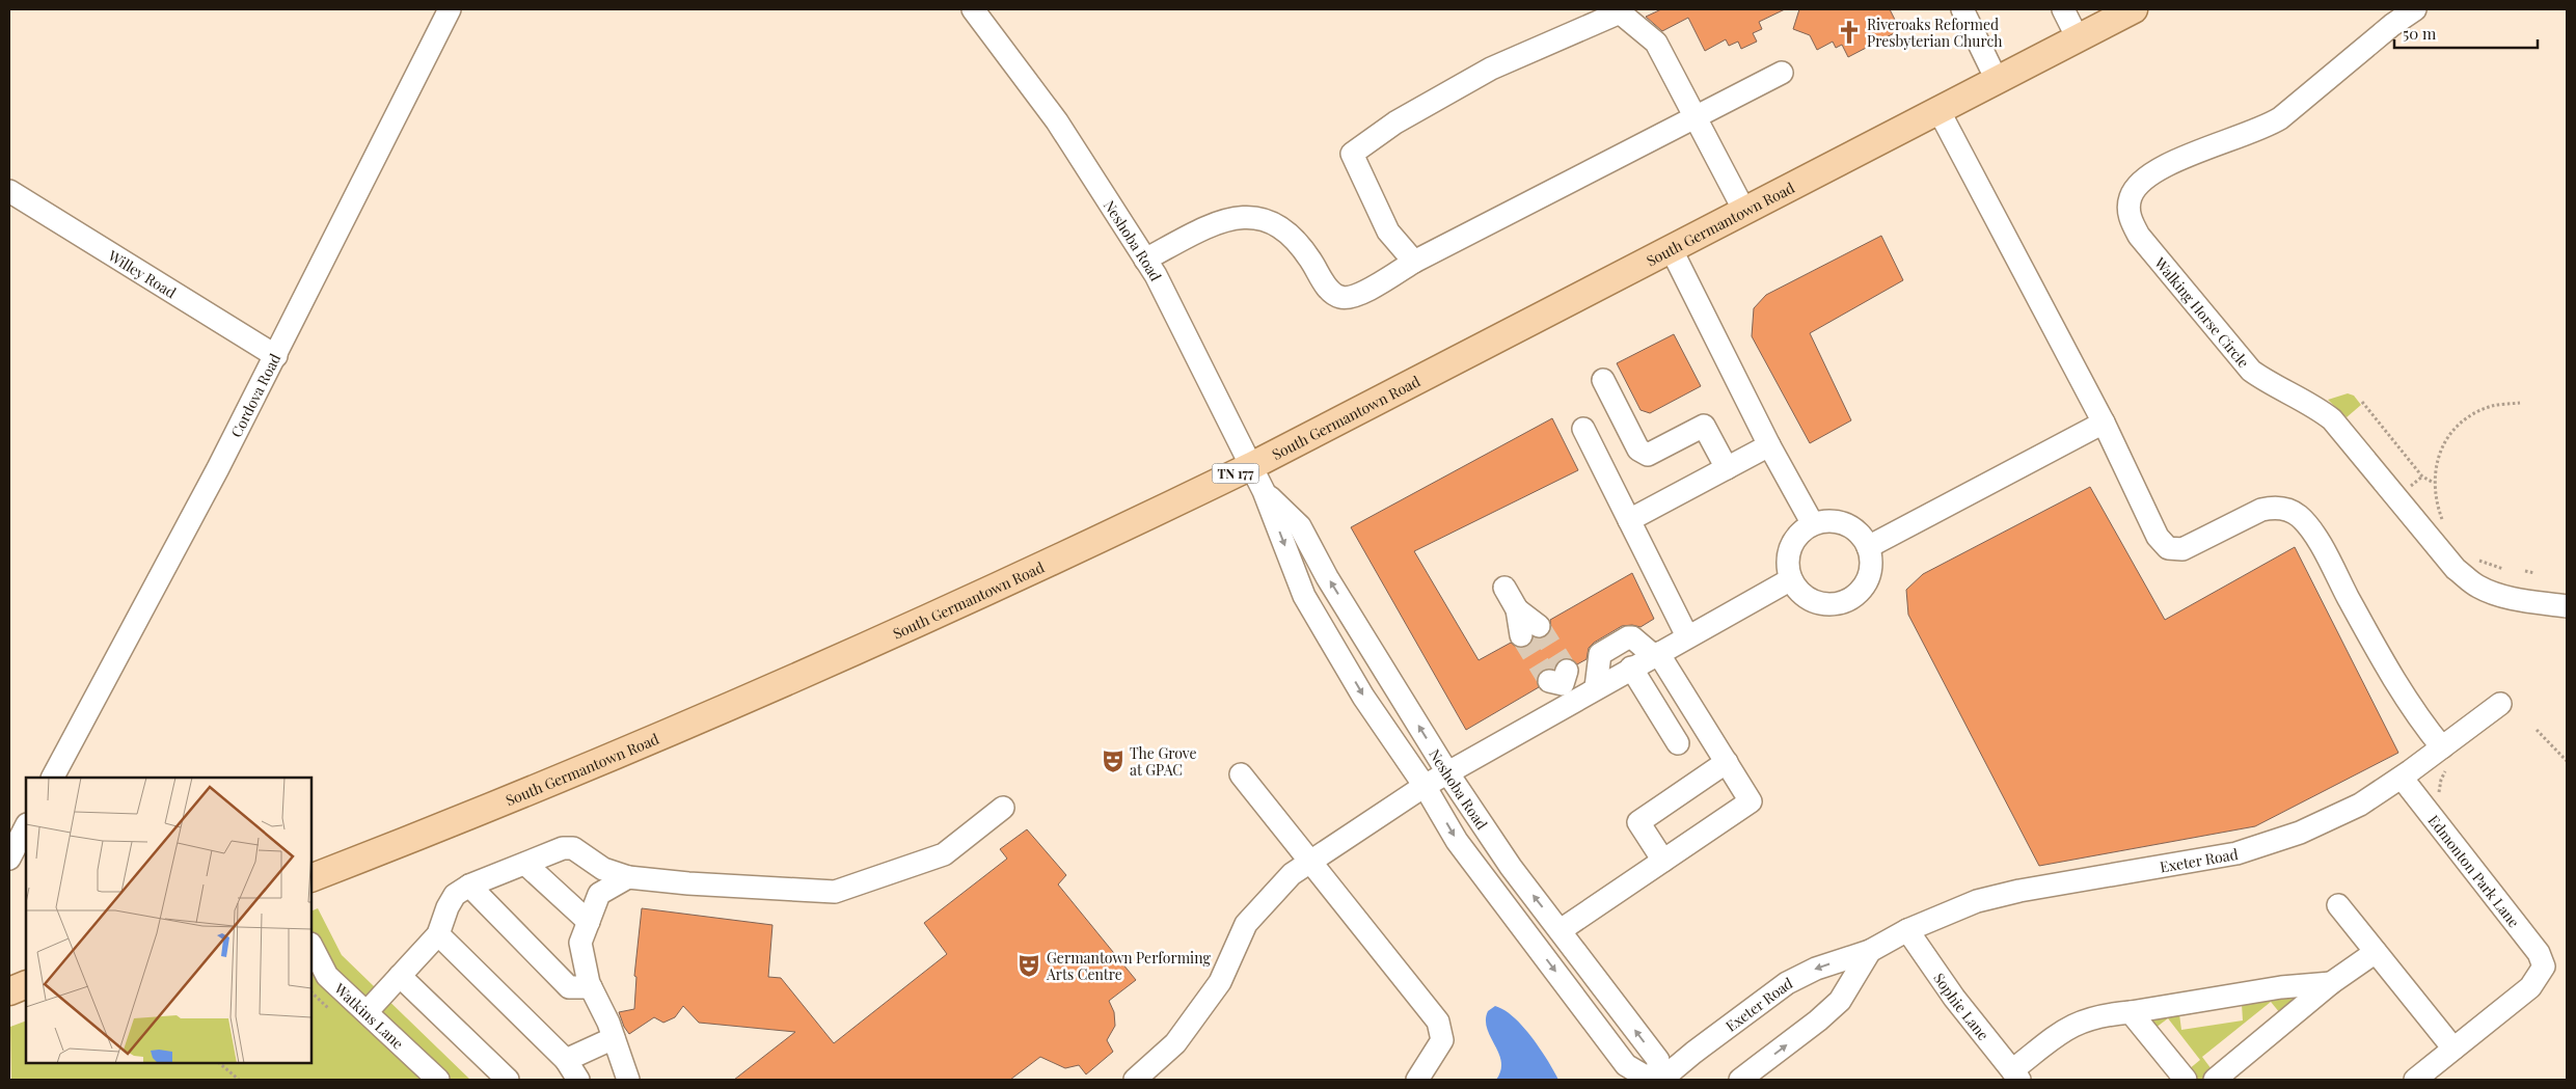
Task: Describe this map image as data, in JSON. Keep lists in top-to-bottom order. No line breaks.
{"streets":{"main road":["South Germantown Road","TN 177"],"street":["Neshoba Road","Willey Road","Walking Horse Circle","Cordova Road","Exeter Road","Edmonton Park Lane","Sophie Lane","Watkins Lane"]},"crossings":[["South Germantown Road","Neshoba Road"],["Willey Road","Cordova Road"],["Exeter Road","Edmonton Park Lane"],["Exeter Road","Sophie Lane"]],"places":{"church":["Riveroaks Reformed Presbyterian Church"],"theatre":["The Grove at GPAC","Germantown Performing Arts Centre"]},"scale_bar":"50 m"}
